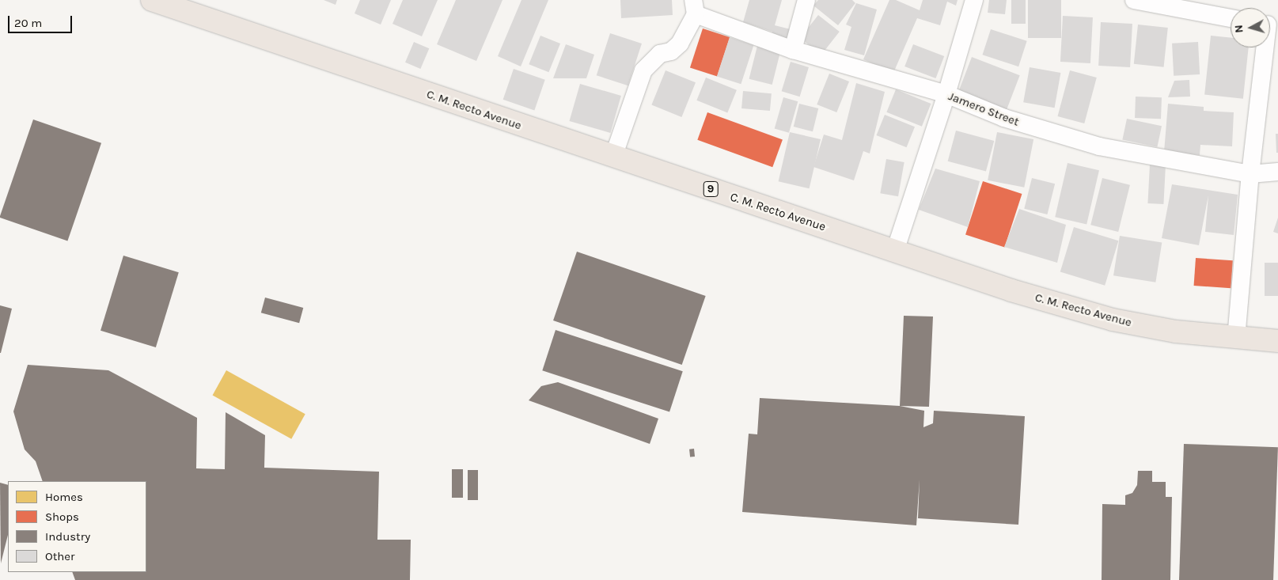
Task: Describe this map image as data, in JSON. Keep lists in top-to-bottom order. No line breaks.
{"streets":{"highway":["C. M. Recto Avenue","9"],"street":["Jamero Street"]},"legend":["Homes","Shops","Industry","Other"],"scale_bar":"20 m","north":"left"}
